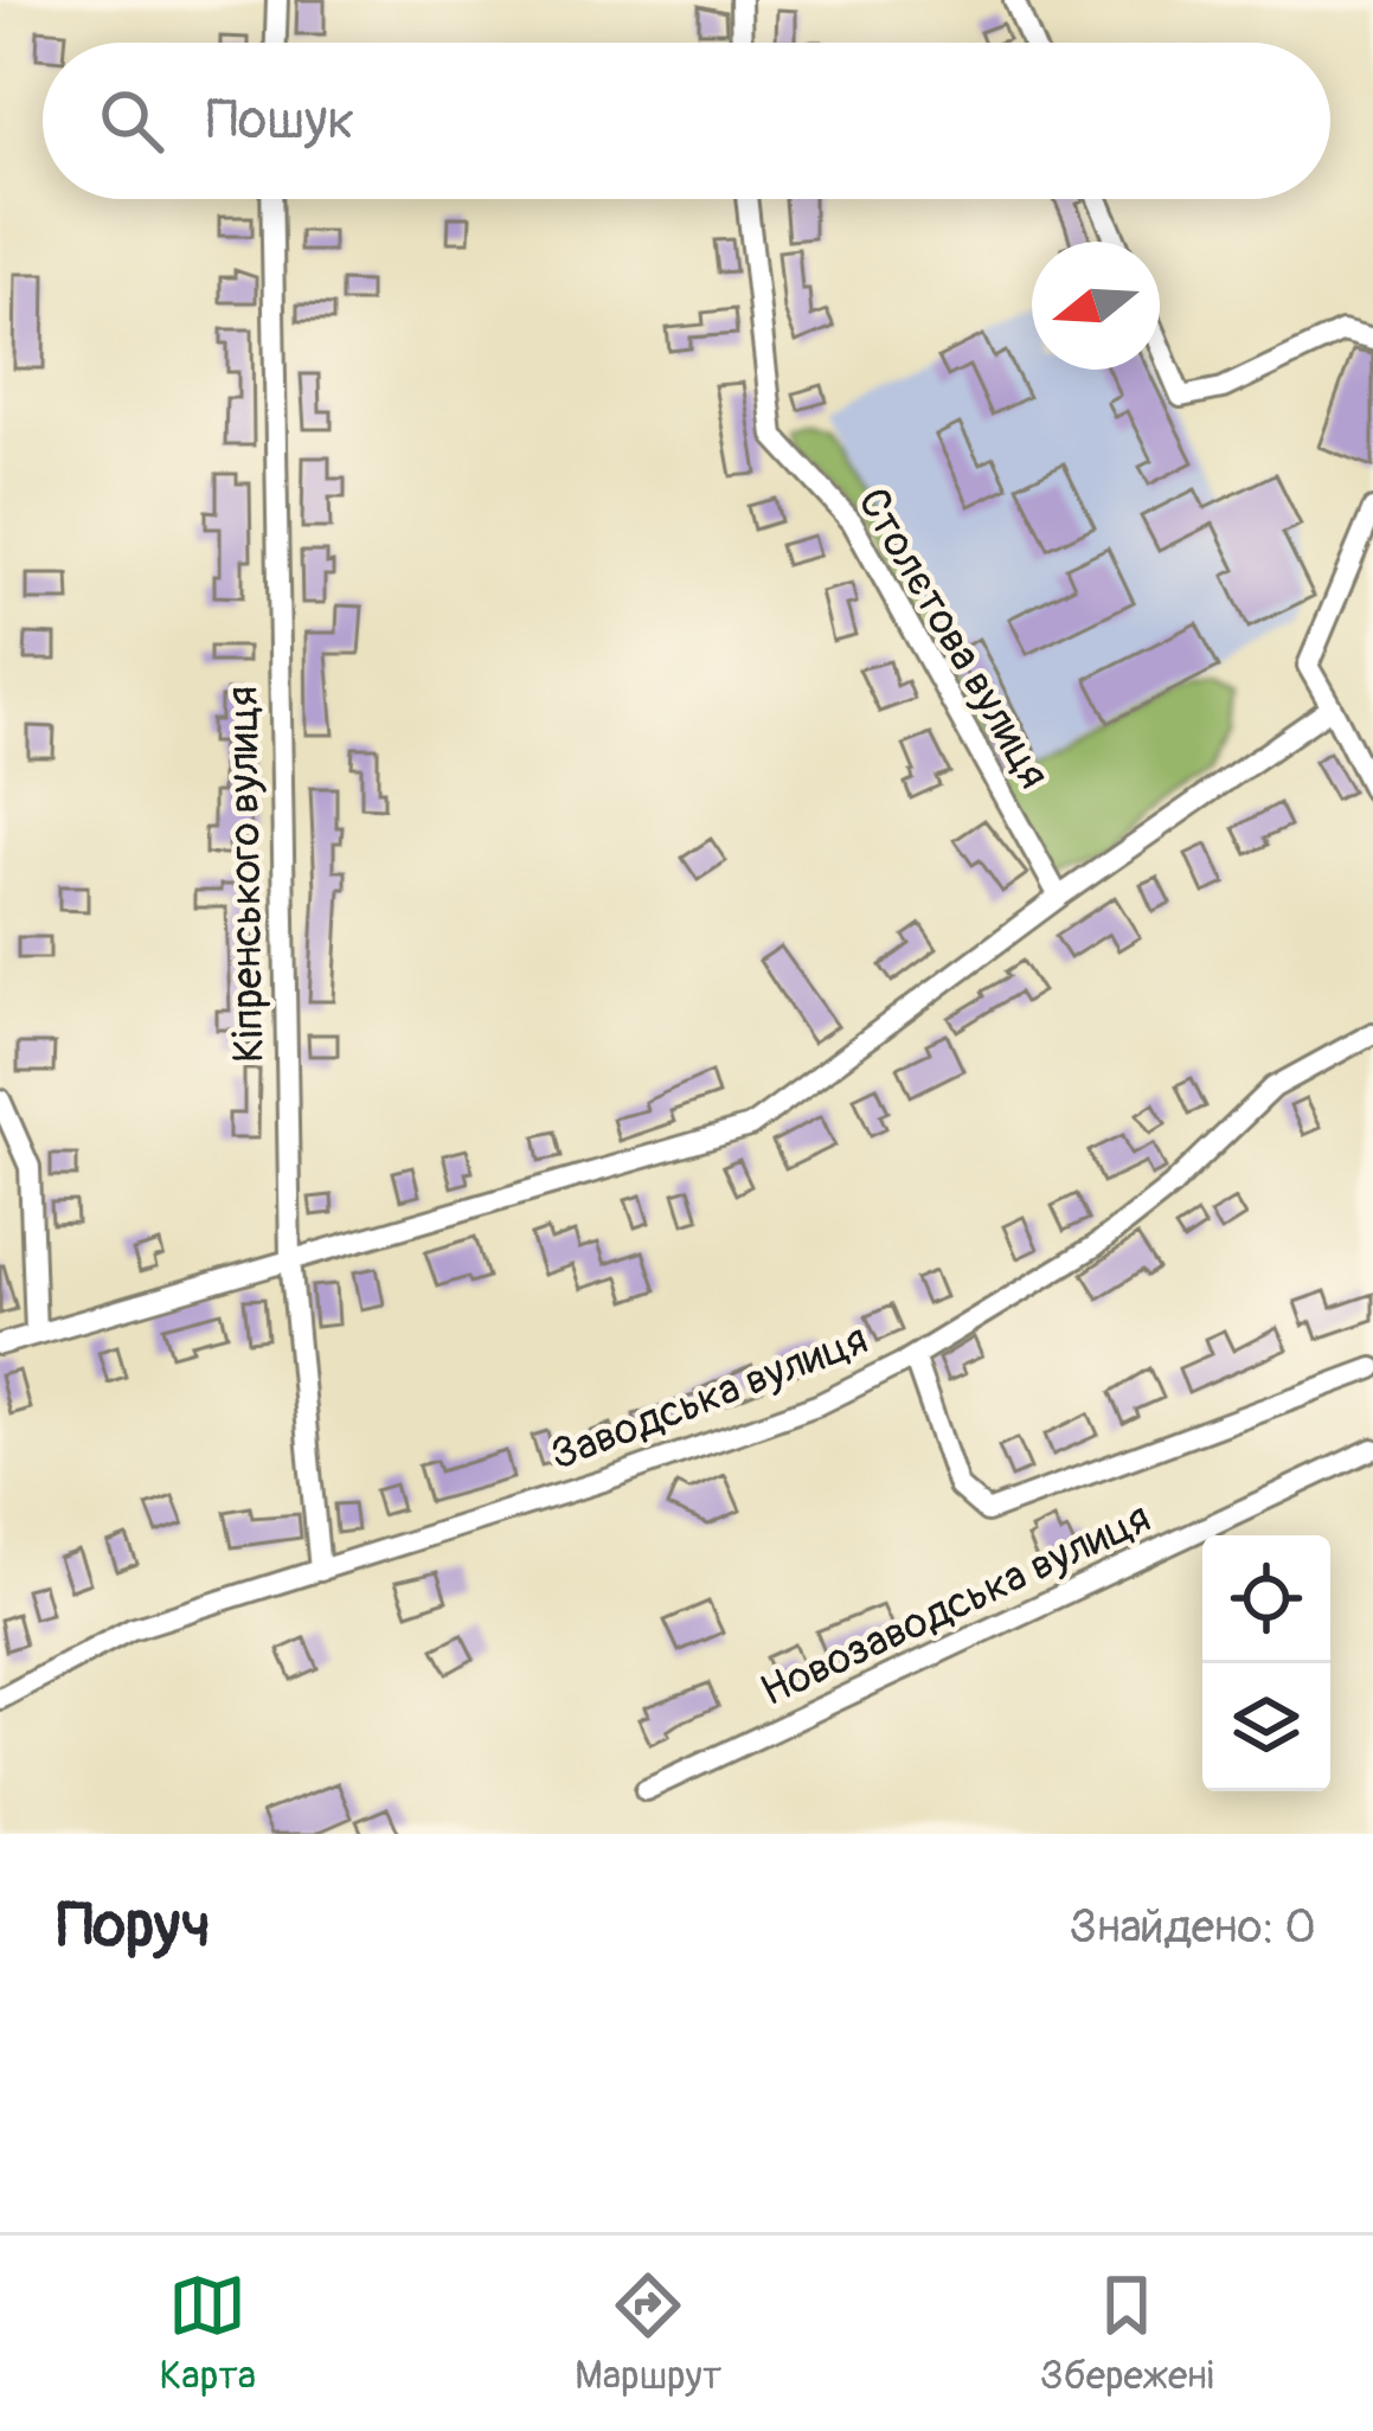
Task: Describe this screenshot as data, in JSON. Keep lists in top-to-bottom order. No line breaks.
{"streets":{"street":["Столєтова вулиця","Кіпренського вулиця","Заводська вулиця","Новозаводська вулиця"]},"crossings":[["Кіпренського вулиця","Заводська вулиця"],["Заводська вулиця","Новозаводська вулиця"]],"north":"left","page":{"search":"Пошук","heading":["Поруч","Знайдено: 0"],"nav":["Карта","Маршрут","Збережені"]}}
